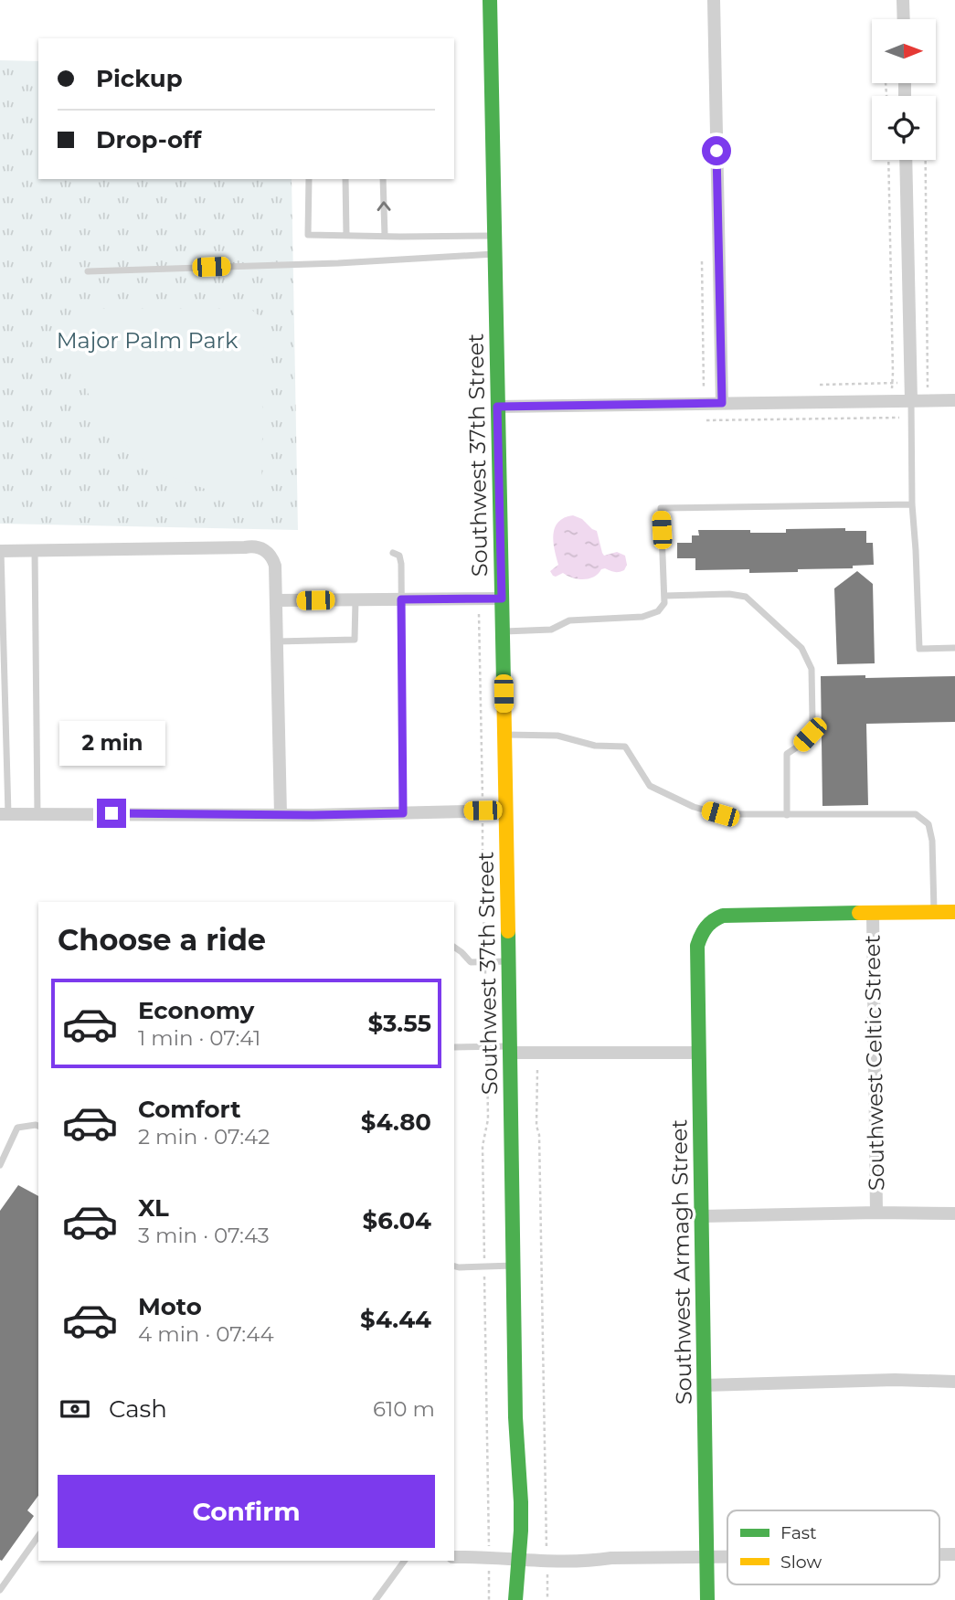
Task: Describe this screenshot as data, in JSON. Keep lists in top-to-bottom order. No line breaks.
{"streets":{"main road":["Southwest 37th Street","Southwest Armagh Street"],"street":["Southwest Celtic Street"]},"crossings":[["Southwest Celtic Street","Southwest Armagh Street"]],"parks":["Major Palm Park"],"legend":["Fast","Slow"],"north":"right","page":{"banner":["Pickup","Drop-off"],"bubble":"2 min","heading":"Choose a ride","list":[{"name":"Economy","note":"1 min · 07:41","value":"$3.55"},{"name":"Comfort","note":"2 min · 07:42","value":"$4.80"},{"name":"XL","note":"3 min · 07:43","value":"$6.04"},{"name":"Moto","note":"4 min · 07:44","value":"$4.44"}],"pay":["Cash","610 m"],"buttons":"Confirm"}}
